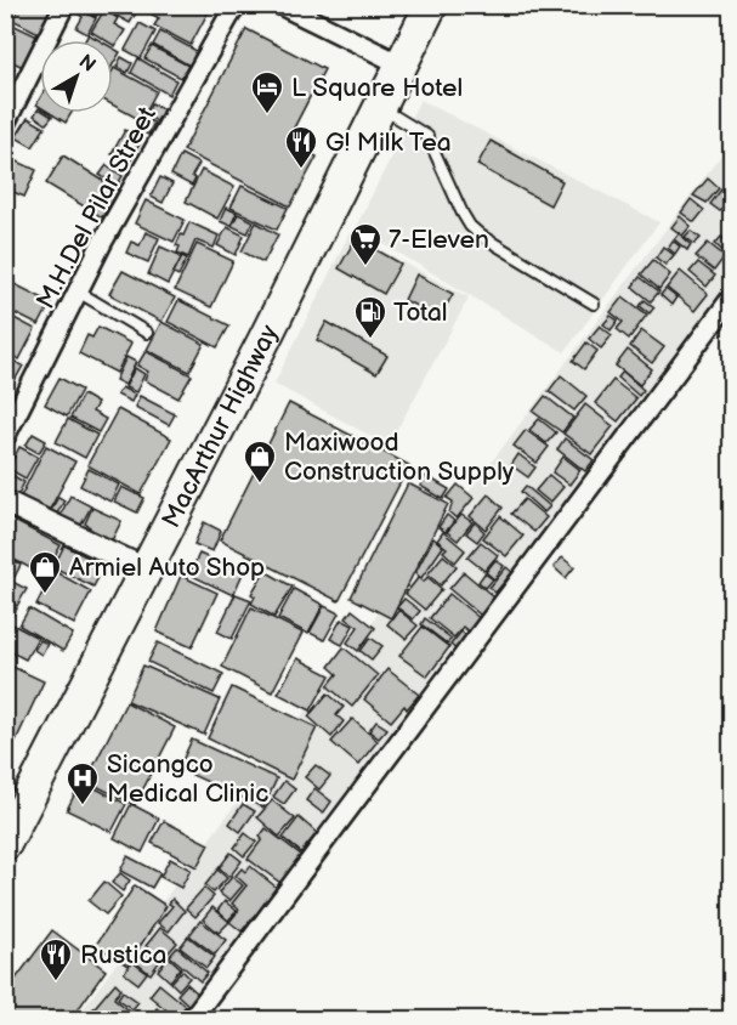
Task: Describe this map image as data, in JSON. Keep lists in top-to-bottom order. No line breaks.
{"streets":{"highway":["MacArthur Highway"],"street":["M.H.Del Pilar Street"]},"places":{"hotel":["L Square Hotel"],"restaurant":["G! Milk Tea","Rustica"],"supermarket":["7-Eleven"],"fuel station":["Total"],"shop":["Maxiwood Construction Supply","Armiel Auto Shop"],"hospital":["Sicangco Medical Clinic"]},"north":"top right"}
